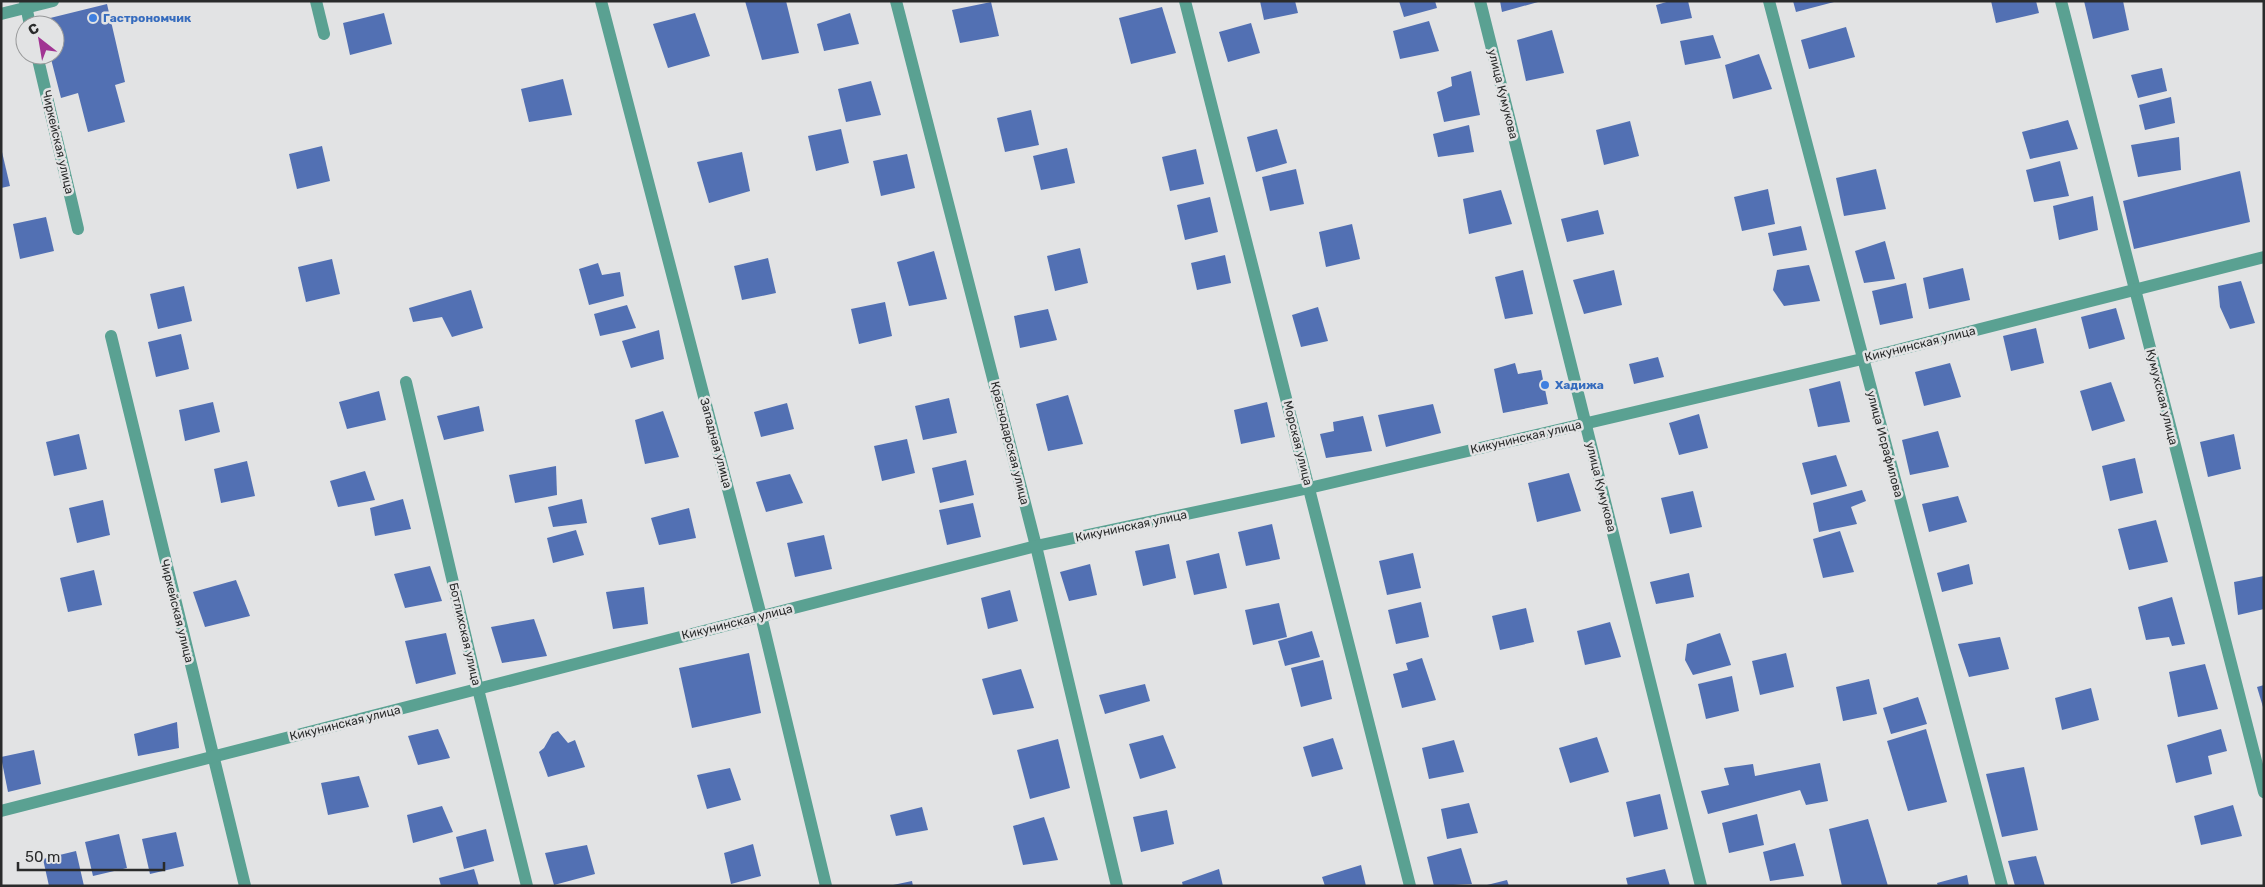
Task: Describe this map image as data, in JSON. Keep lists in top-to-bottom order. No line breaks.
{"streets":{"street":["улица Кумукова","Чиркейская улица","Кикунинская улица","Кумухская улица","Западная улица","Краснодарская улица","Морская улица","улица Исрафилова","Ботлихская улица"]},"crossings":[["улица Кумукова","Кикунинская улица"],["Чиркейская улица","Кикунинская улица"],["Кикунинская улица","Кумухская улица"],["Кикунинская улица","Западная улица"],["Кикунинская улица","Краснодарская улица"],["Кикунинская улица","Морская улица"],["Кикунинская улица","улица Исрафилова"],["Кикунинская улица","Ботлихская улица"]],"places":["Гастрономчик","Хадижа"],"scale_bar":"50 m","north":"top left"}
